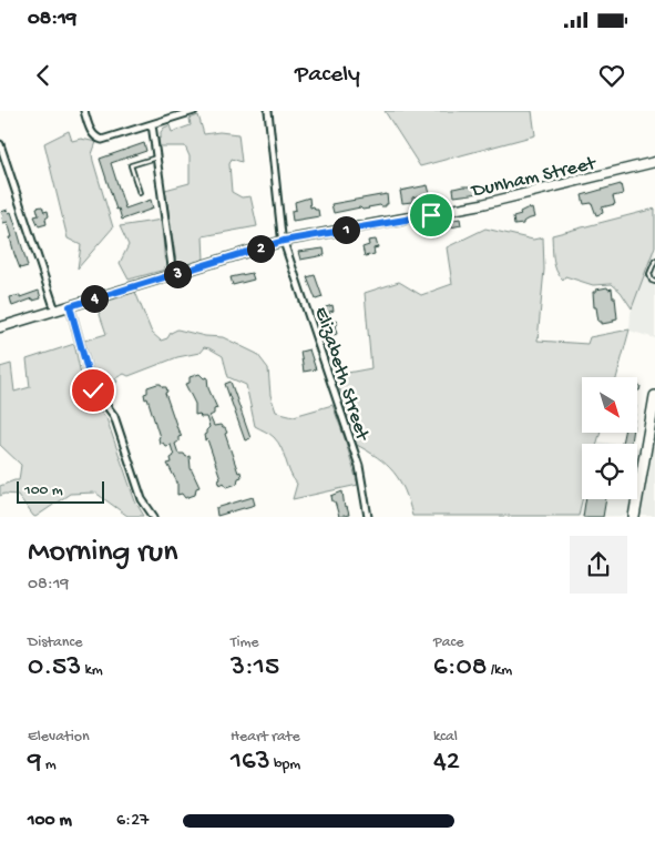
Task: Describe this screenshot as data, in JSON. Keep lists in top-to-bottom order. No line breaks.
{"streets":{"street":["Dunham Street","Elizabeth Street"]},"crossings":[["Dunham Street","Elizabeth Street"]],"scale_bar":"100 m","north":"bottom right","page":{"status":"08:19","header":"Pacely","pins":["1","2","3","4"],"scale":"100 m","heading":["Morning run","08:19"],"stats":[["Distance","0.53 km"],["Time","3:15"],["Pace","6:08 /km"],["Elevation","9 m"],["Heart rate","163 bpm"],["kcal","42"]],"list":[{"name":"100 m","note":"6:27"}]}}
